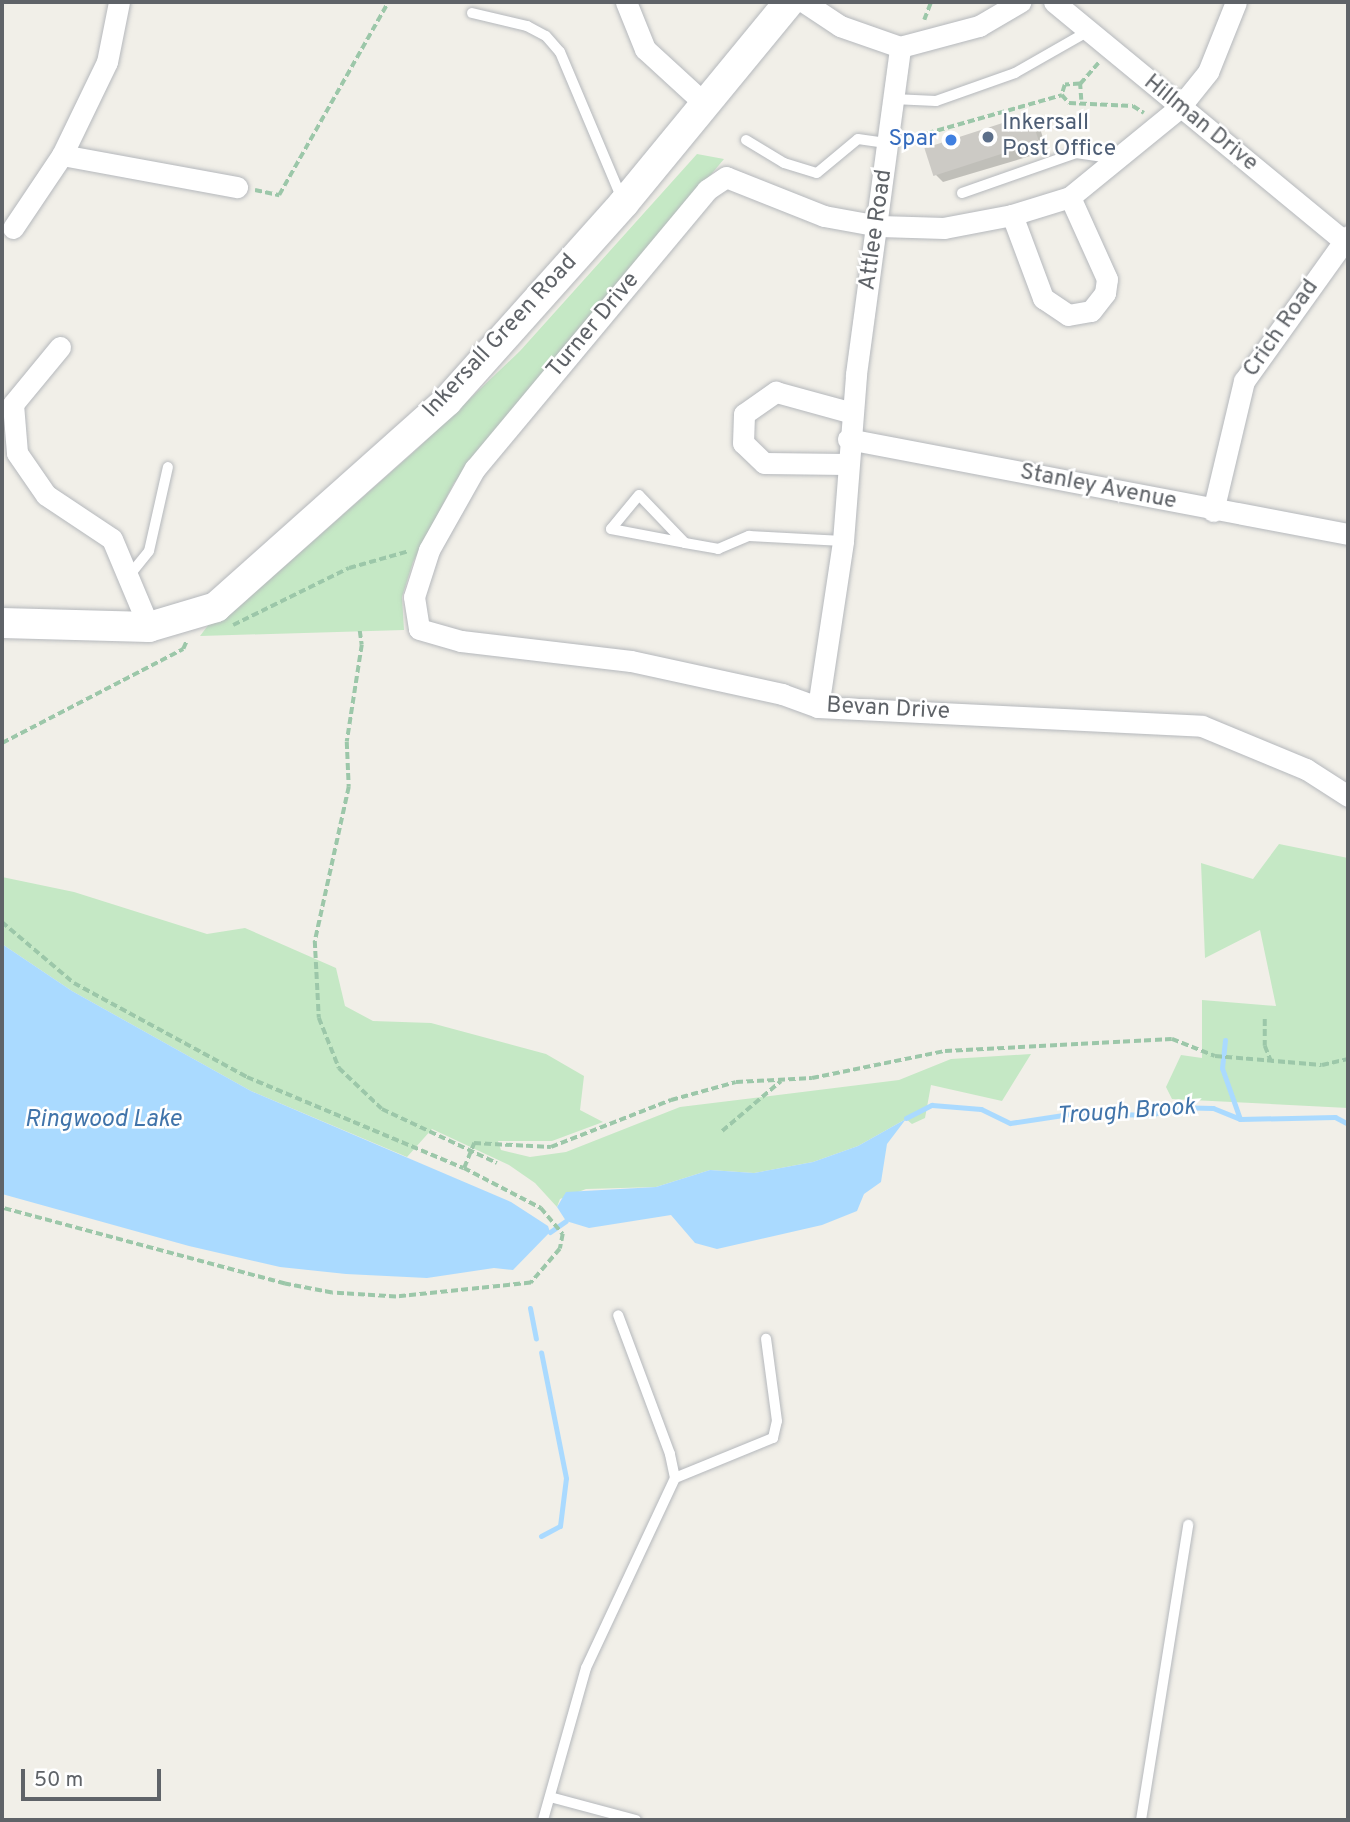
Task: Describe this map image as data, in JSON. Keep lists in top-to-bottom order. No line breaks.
{"streets":{"street":["Hillman Drive","Attlee Road","Turner Drive","Crich Road","Inkersall Green Road","Stanley Avenue","Bevan Drive"]},"crossings":[["Hillman Drive","Crich Road"],["Attlee Road","Turner Drive"],["Attlee Road","Stanley Avenue"],["Attlee Road","Bevan Drive"],["Turner Drive","Bevan Drive"],["Crich Road","Stanley Avenue"]],"water":["Trough Brook","Ringwood Lake"],"places":["Inkersall Post Office","Spar"],"scale_bar":"50 m"}
